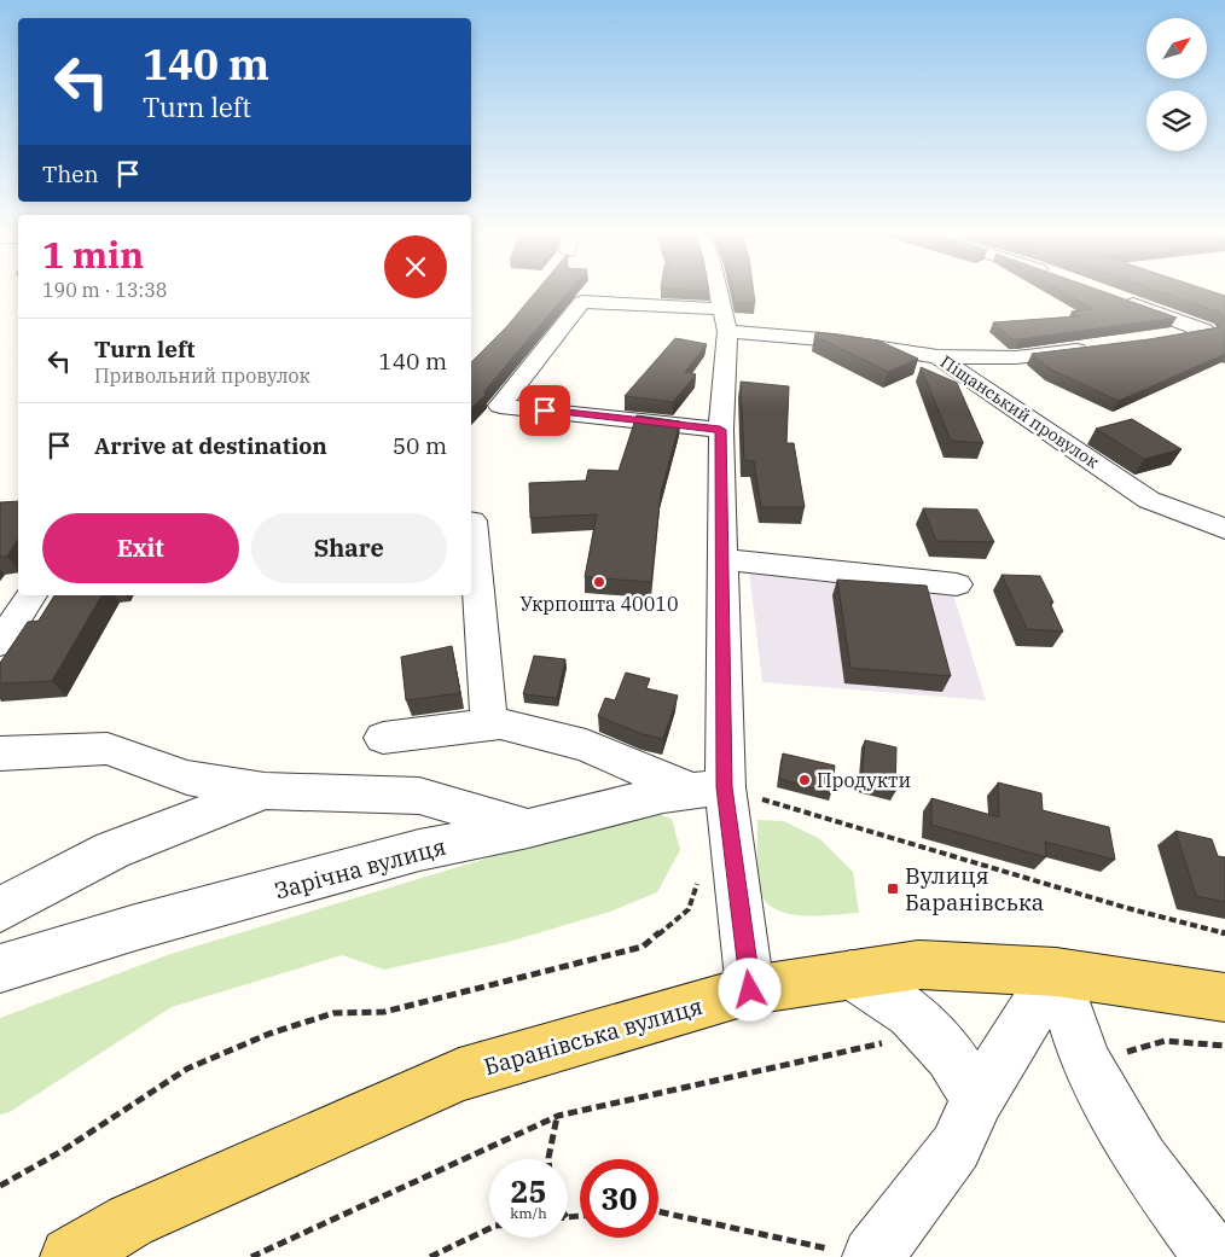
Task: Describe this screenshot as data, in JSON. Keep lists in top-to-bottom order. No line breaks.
{"streets":{"main road":["Баранівська вулиця"],"street":["Піщанський провулок","Зарічна вулиця"]},"places":{"other":["Укрпошта 40010","Продукти"],"transit":["Вулиця Баранівська"]},"north":"top right","page":{"turn":["140 m","Turn left"],"then":"Then","heading":["1 min","190 m · 13:38"],"list":[{"name":"Turn left","note":"Привольний провулок","value":"140 m"},{"name":"Arrive at destination","value":"50 m"}],"buttons":["Exit","Share"],"speed":"25 km/h","limit":"30"}}
